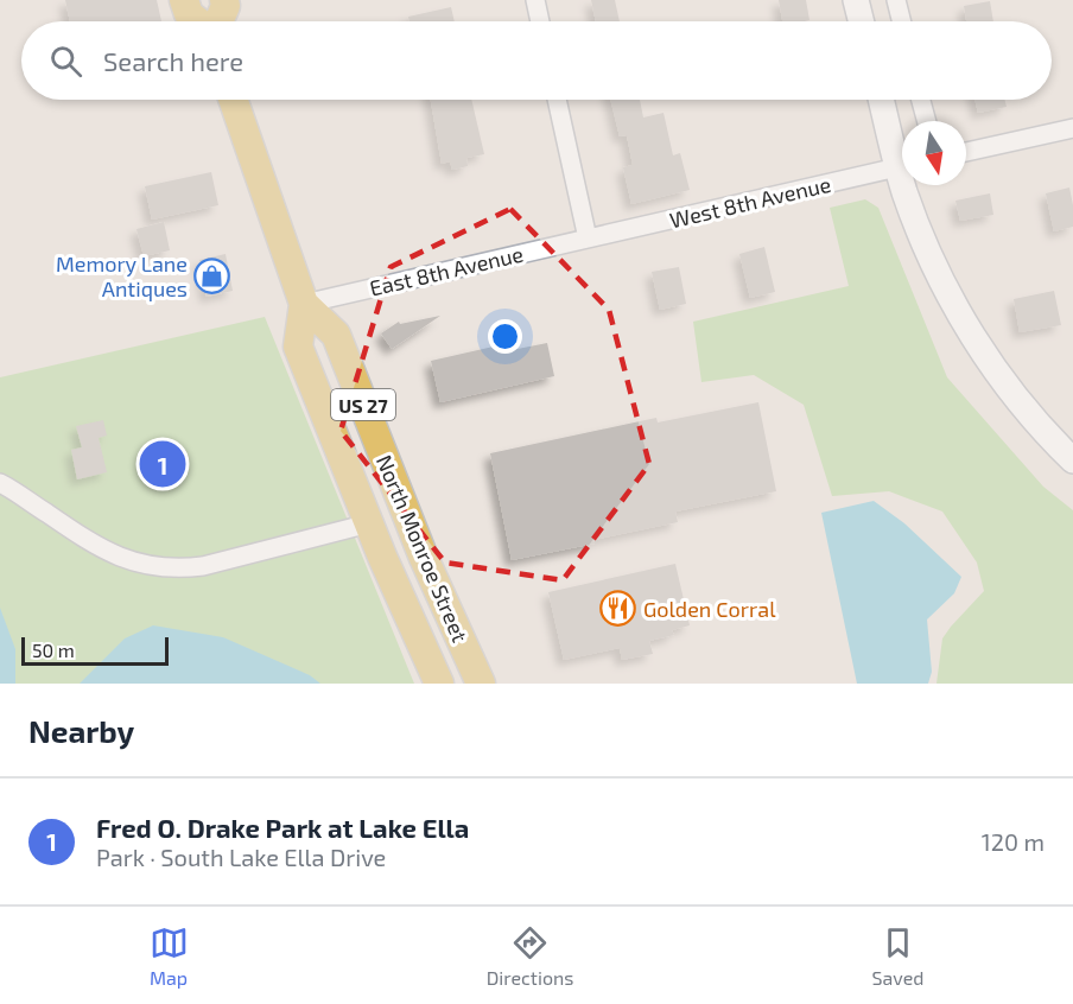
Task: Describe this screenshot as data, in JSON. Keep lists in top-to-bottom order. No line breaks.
{"streets":{"main road":["US 27","North Monroe Street"],"street":["West 8th Avenue","East 8th Avenue"]},"crossings":[["West 8th Avenue","East 8th Avenue"],["East 8th Avenue","North Monroe Street"]],"places":{"shop":["Memory Lane Antiques"],"restaurant":["Golden Corral"]},"scale_bar":"50 m","north":"bottom","page":{"search":"Search here","pins":"1","scale":"50 m","heading":"Nearby","list":[{"mark":"1","name":"Fred O. Drake Park at Lake Ella","note":"Park · South Lake Ella Drive","value":"120 m"}],"nav":["Map","Directions","Saved"]}}
